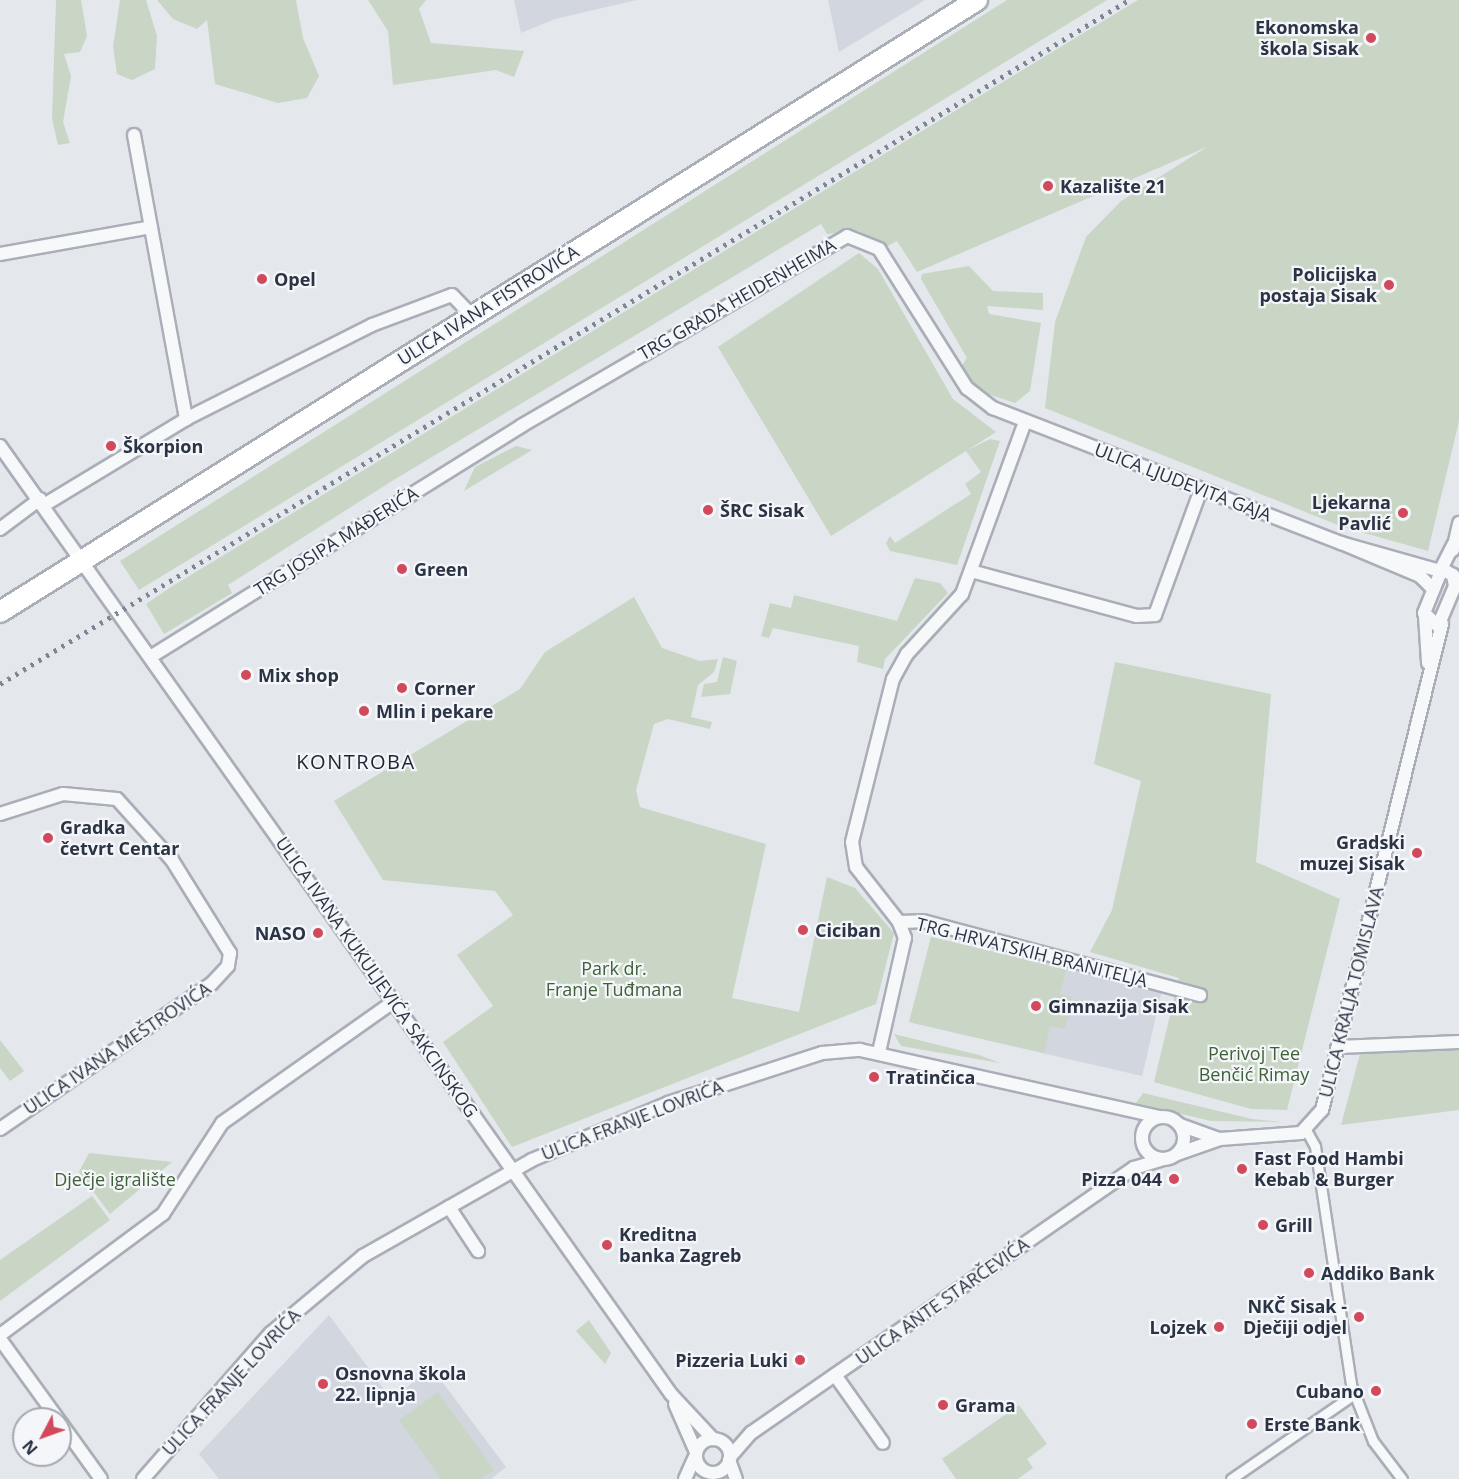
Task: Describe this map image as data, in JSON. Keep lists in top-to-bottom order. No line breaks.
{"streets":{"main road":["ULICA IVANA FISTROVIĆA"],"street":["TRG GRADA HEIDENHEIMA","ULICA LJUDEVITA GAJA","TRG JOSIPA MAĐERIĆA","TRG HRVATSKIH BRANITELJA","ULICA IVANA KUKULJEVIĆA SAKCINSKOG","ULICA KRALJA TOMISLAVA","ULICA IVANA MEŠTROVIĆA","ULICA FRANJE LOVRIĆA","ULICA ANTE STARČEVIĆA"]},"crossings":[["TRG GRADA HEIDENHEIMA","ULICA LJUDEVITA GAJA"],["TRG GRADA HEIDENHEIMA","TRG JOSIPA MAĐERIĆA"],["ULICA IVANA FISTROVIĆA","ULICA IVANA KUKULJEVIĆA SAKCINSKOG"],["ULICA LJUDEVITA GAJA","ULICA KRALJA TOMISLAVA"],["TRG JOSIPA MAĐERIĆA","ULICA IVANA KUKULJEVIĆA SAKCINSKOG"],["ULICA IVANA KUKULJEVIĆA SAKCINSKOG","ULICA FRANJE LOVRIĆA"],["ULICA IVANA KUKULJEVIĆA SAKCINSKOG","ULICA ANTE STARČEVIĆA"],["ULICA FRANJE LOVRIĆA","ULICA ANTE STARČEVIĆA"]],"districts":["KONTROBA"],"parks":["Park dr. Franje Tuđmana","Perivoj Tee Benčić Rimay","Dječje igralište"],"places":["Ekonomska škola Sisak","Kazalište 21","Opel","Policijska postaja Sisak","Škorpion","ŠRC Sisak","Ljekarna Pavlić","Green","Mix shop","Corner","Mlin i pekare","Gradka četvrt Centar","Gradski muzej Sisak","Ciciban","NASO","Gimnazija Sisak","Tratinčica","Fast Food Hambi Kebab & Burger","Pizza 044","Grill","Kreditna banka Zagreb","Addiko Bank","NKČ Sisak - Dječiji odjel","Lojzek","Pizzeria Luki","Osnovna škola 22. lipnja","Cubano","Grama","Erste Bank"],"north":"bottom left"}
